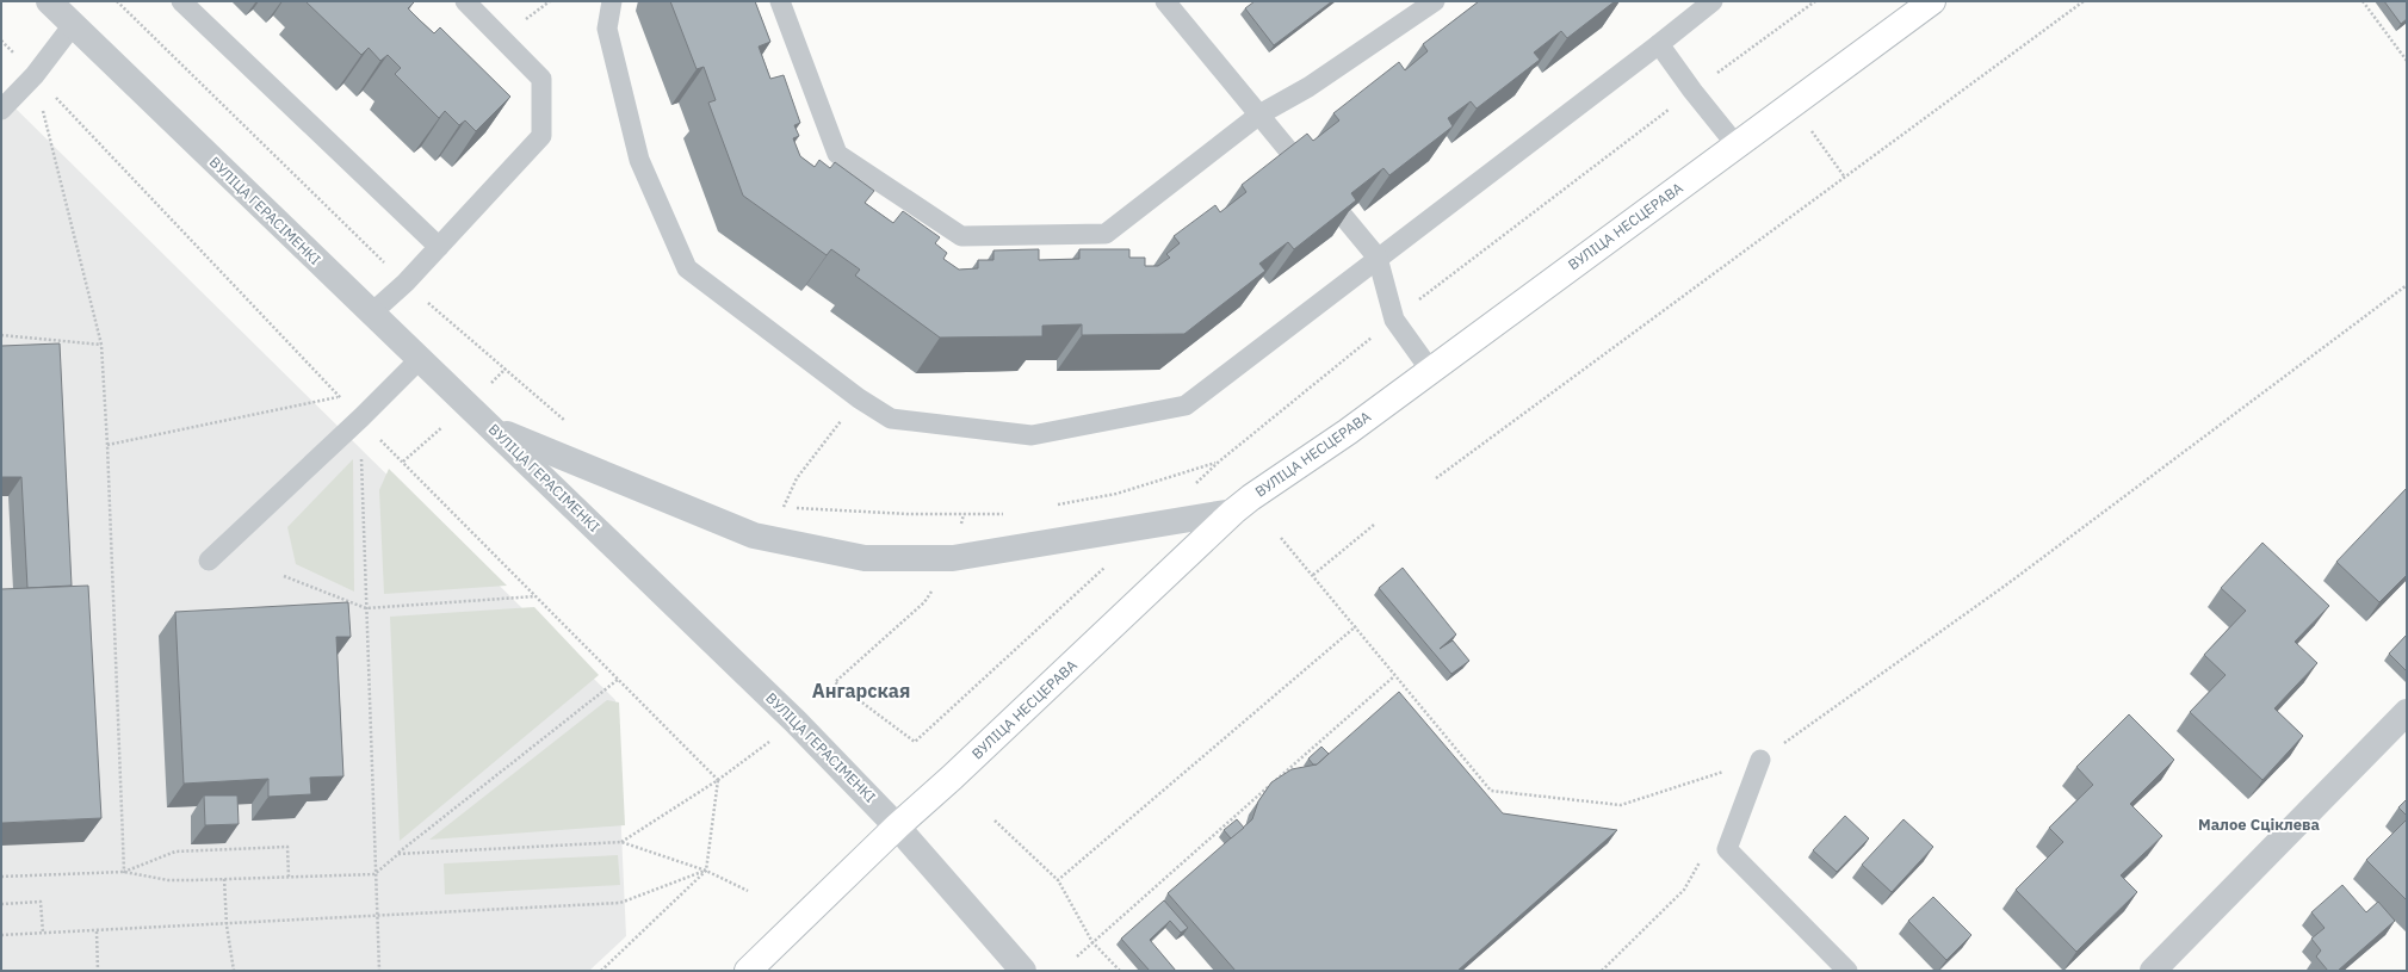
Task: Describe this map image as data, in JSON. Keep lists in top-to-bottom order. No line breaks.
{"streets":{"main road":["ВУЛІЦА НЕСЦЕРАВА"],"street":["ВУЛІЦА ГЕРАСІМЕНКІ"]},"crossings":[["ВУЛІЦА ГЕРАСІМЕНКІ","ВУЛІЦА НЕСЦЕРАВА"]],"districts":["Ангарская","Малое Сціклева"]}
